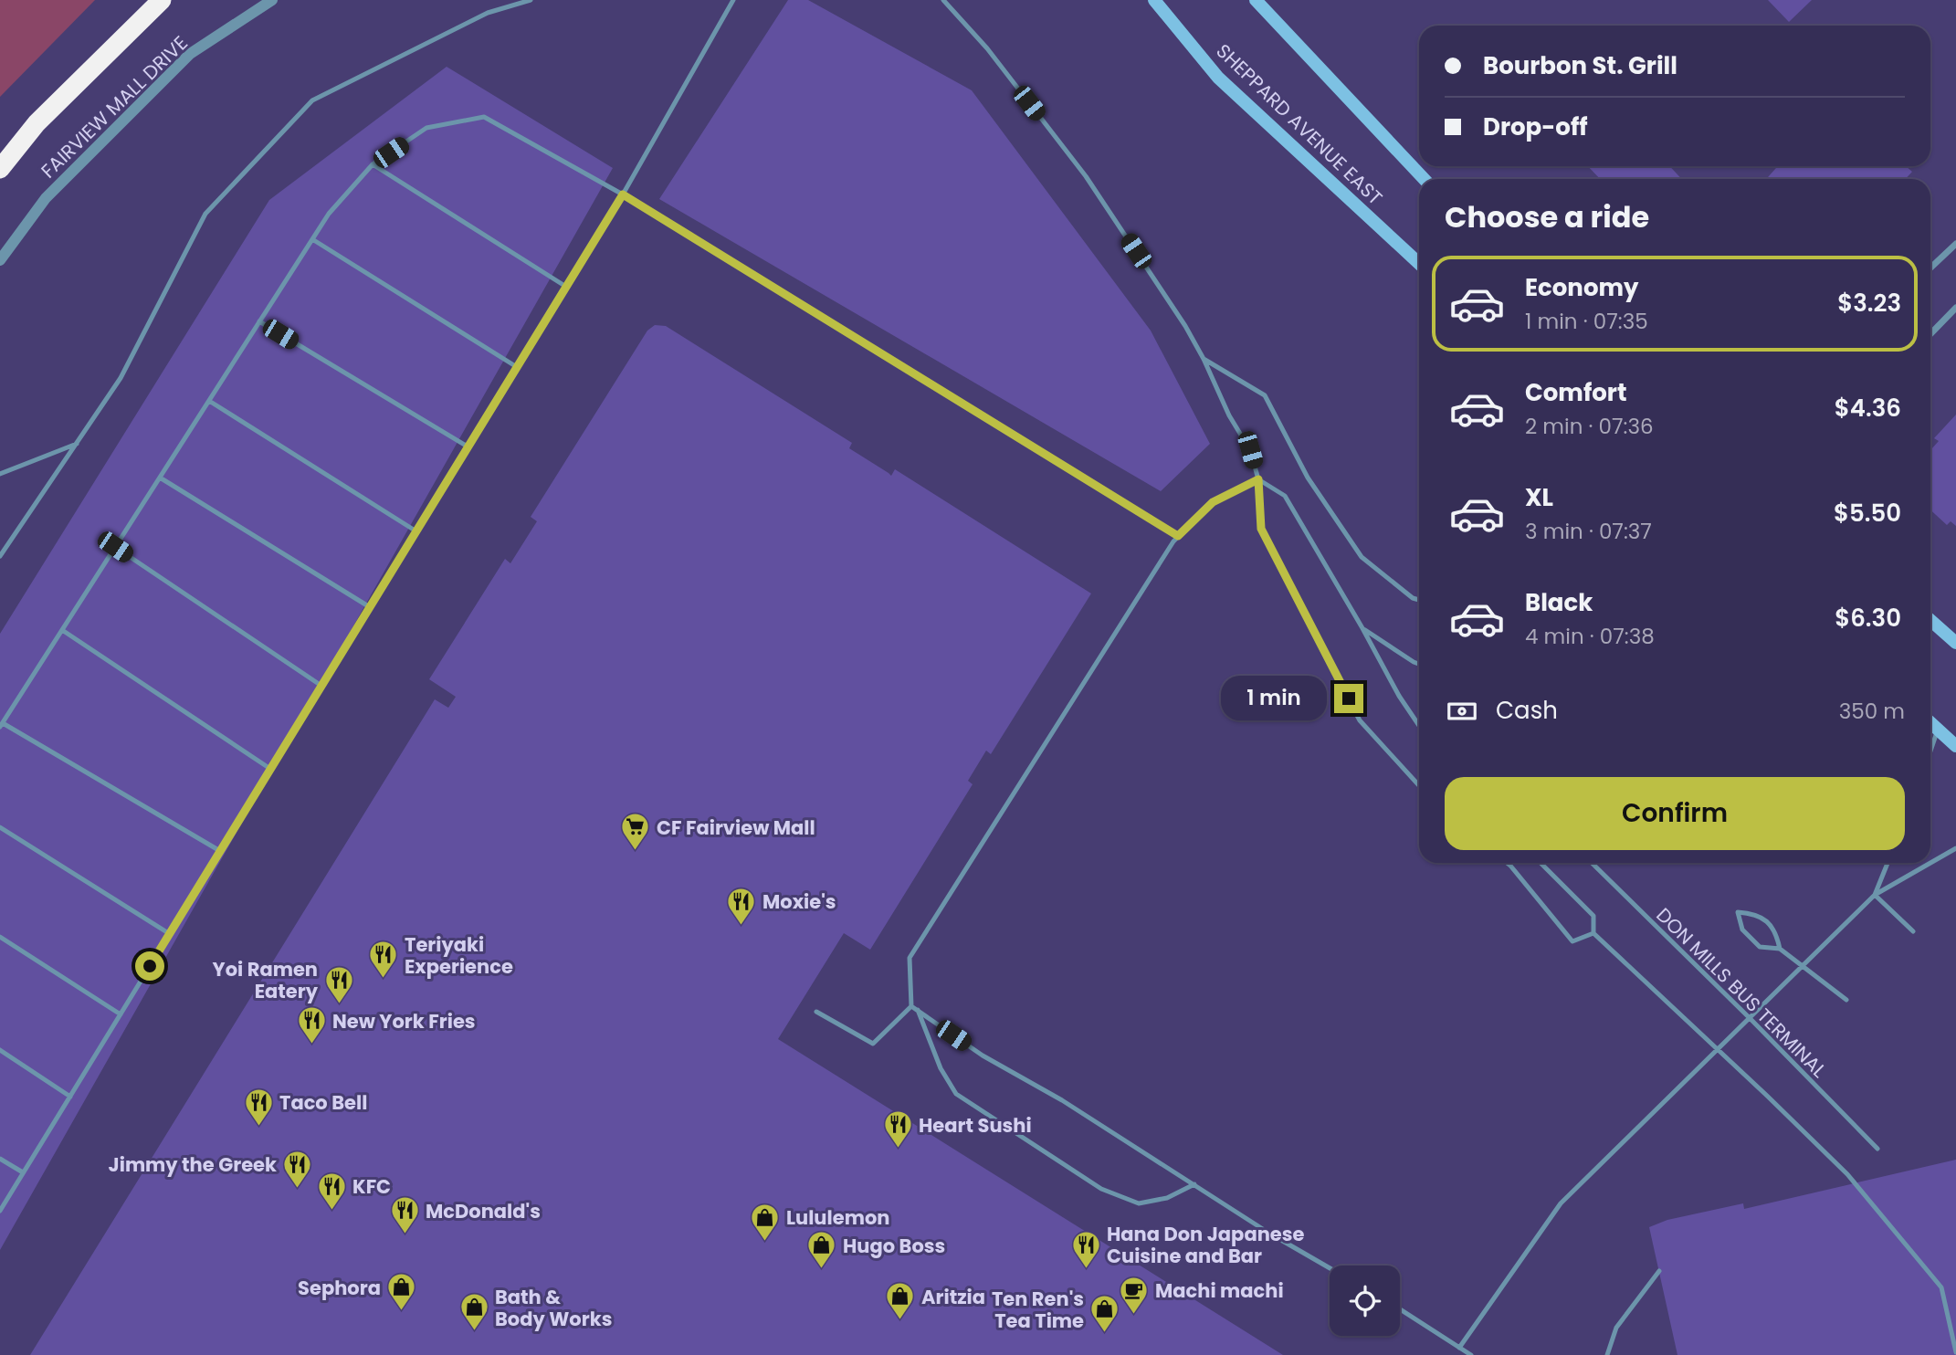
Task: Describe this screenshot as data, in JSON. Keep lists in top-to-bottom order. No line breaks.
{"streets":{"main road":["SHEPPARD AVENUE EAST"],"street":["FAIRVIEW MALL DRIVE"],"lane":["DON MILLS BUS TERMINAL"]},"places":{"supermarket":["CF Fairview Mall"],"restaurant":["Moxie's","Teriyaki Experience","Yoi Ramen Eatery","New York Fries","Taco Bell","Heart Sushi","Jimmy the Greek","KFC","McDonald's","Hana Don Japanese Cuisine and Bar"],"shop":["Lululemon","Hugo Boss","Sephora","Aritzia","Bath & Body Works","Ten Ren's Tea Time"],"cafe":["Machi machi"]},"page":{"banner":["Bourbon St. Grill","Drop-off"],"heading":"Choose a ride","list":[{"name":"Economy","note":"1 min · 07:35","value":"$3.23"},{"name":"Comfort","note":"2 min · 07:36","value":"$4.36"},{"name":"XL","note":"3 min · 07:37","value":"$5.50"},{"name":"Black","note":"4 min · 07:38","value":"$6.30"}],"bubble":"1 min","pay":["Cash","350 m"],"buttons":"Confirm"}}
